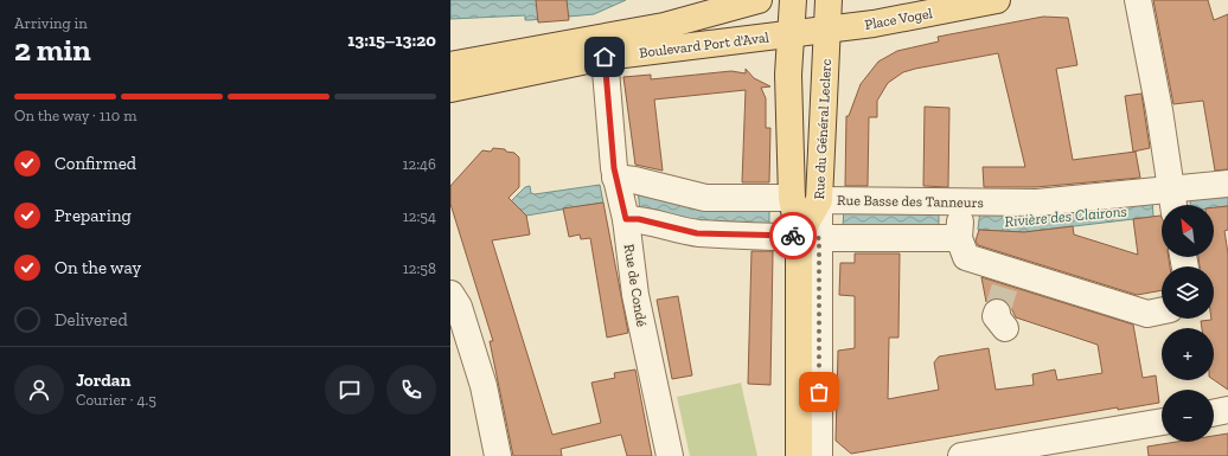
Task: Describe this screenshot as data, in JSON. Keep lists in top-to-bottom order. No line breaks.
{"streets":{"main road":["Place Vogel","Boulevard Port d'Aval","Rue du Général Leclerc"],"street":["Rue Basse des Tanneurs","Rue de Condé"]},"crossings":[["Place Vogel","Boulevard Port d'Aval"],["Place Vogel","Rue du Général Leclerc"],["Boulevard Port d'Aval","Rue du Général Leclerc"],["Boulevard Port d'Aval","Rue de Condé"],["Rue du Général Leclerc","Rue Basse des Tanneurs"]],"water":["Rivière des Clairons"],"north":"top left","page":{"heading":["2 min","Arriving in","13:15–13:20"],"panel":["Jordan","Courier · 4.5"],"bar":"On the way · 110 m","list":[["Confirmed","12:46"],["Preparing","12:54"],["On the way","12:58"],"Delivered"],"map_buttons":["+","−"]}}
